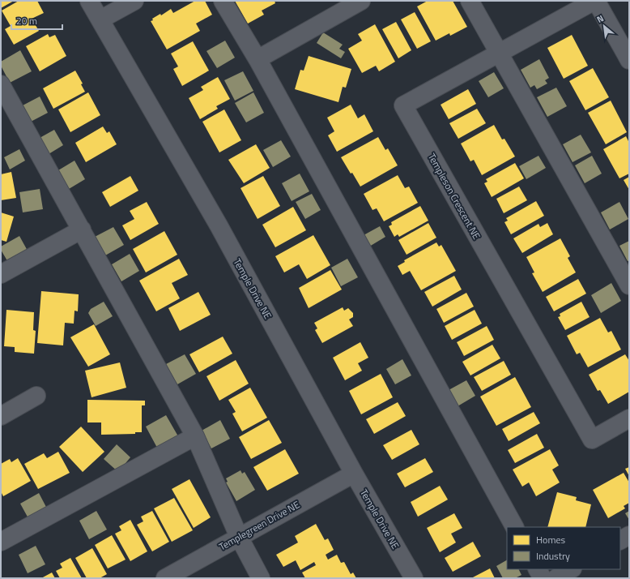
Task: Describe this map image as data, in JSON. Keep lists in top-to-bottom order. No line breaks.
{"streets":{"street":["Templeson Crescent NE","Temple Drive NE","Templegreen Drive NE"]},"crossings":[["Temple Drive NE","Templegreen Drive NE"]],"legend":["Homes","Industry"],"scale_bar":"20 m","north":"top left"}
